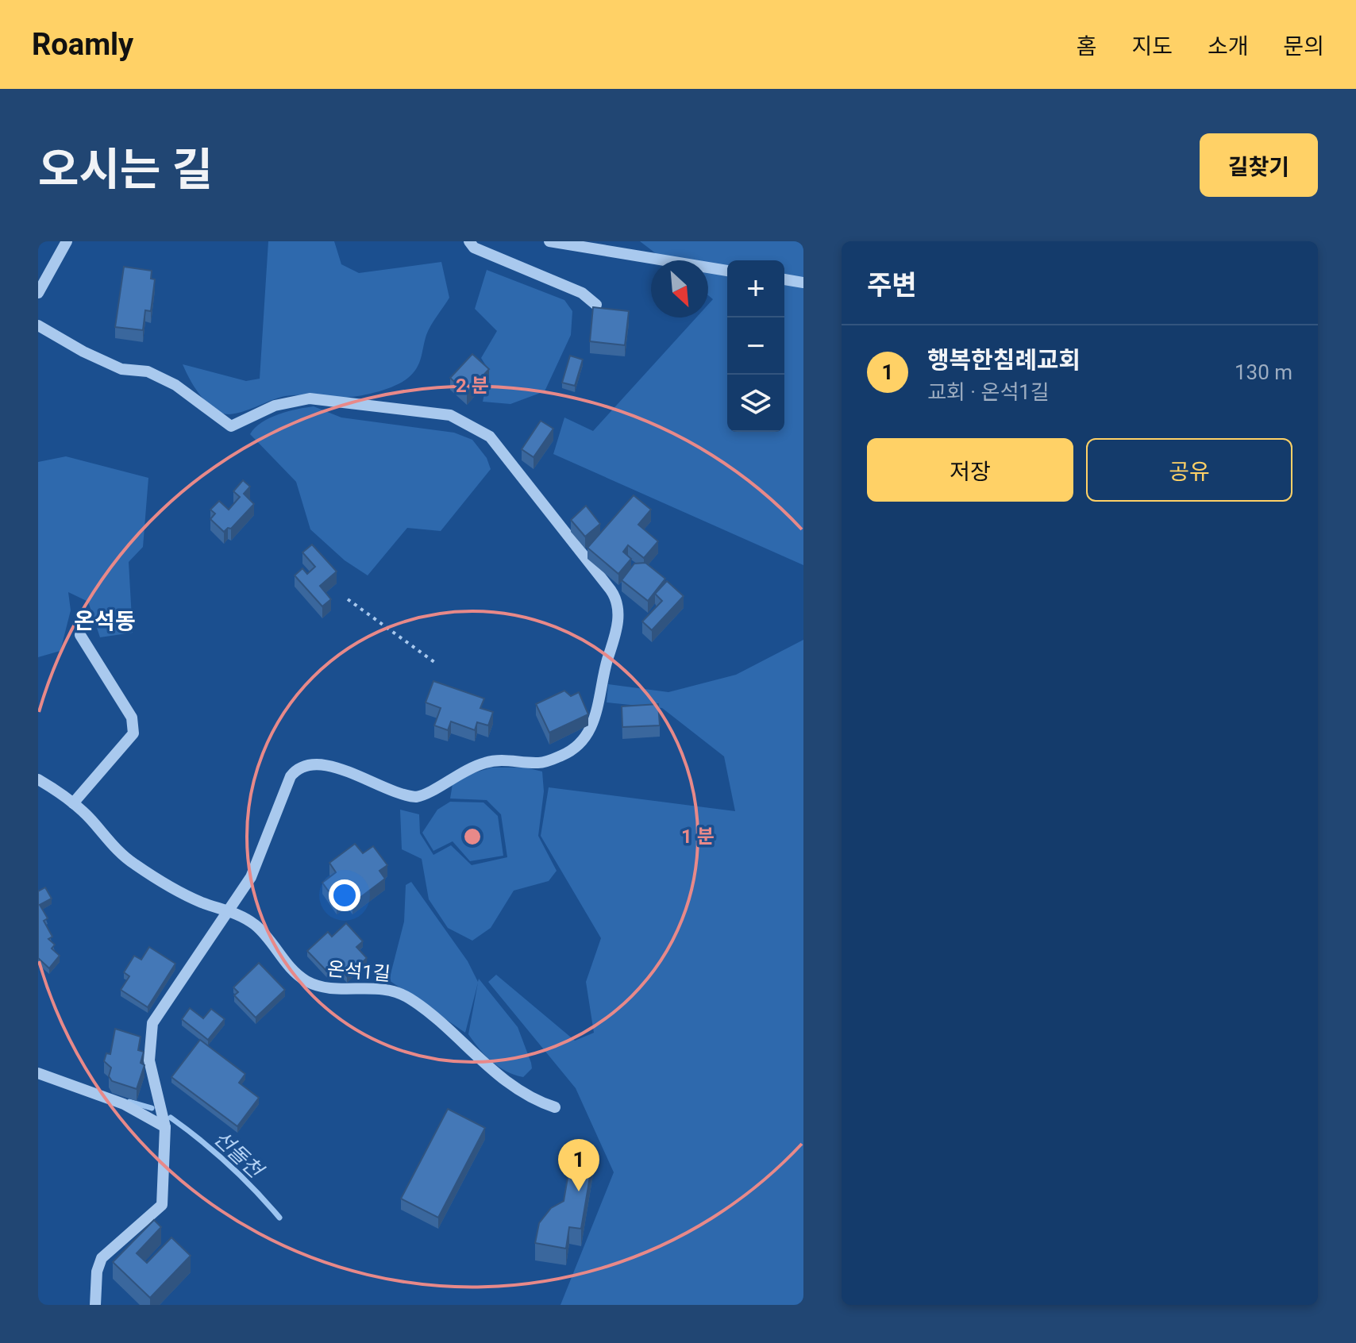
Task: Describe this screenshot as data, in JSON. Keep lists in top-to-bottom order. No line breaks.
{"streets":{"street":["온석1길"]},"districts":["온석동"],"water":["선돌천"],"north":"bottom right","page":{"header":"Roamly","nav":["홈","지도","소개","문의"],"title":"오시는 길","buttons":["길찾기",["저장","공유"]],"heading":"주변","map_buttons":["+","−"],"list":[{"mark":"1","name":"행복한침례교회","note":"교회 · 온석1길","value":"130 m"}],"pins":"1"},"rings":["2 분","1 분"]}
